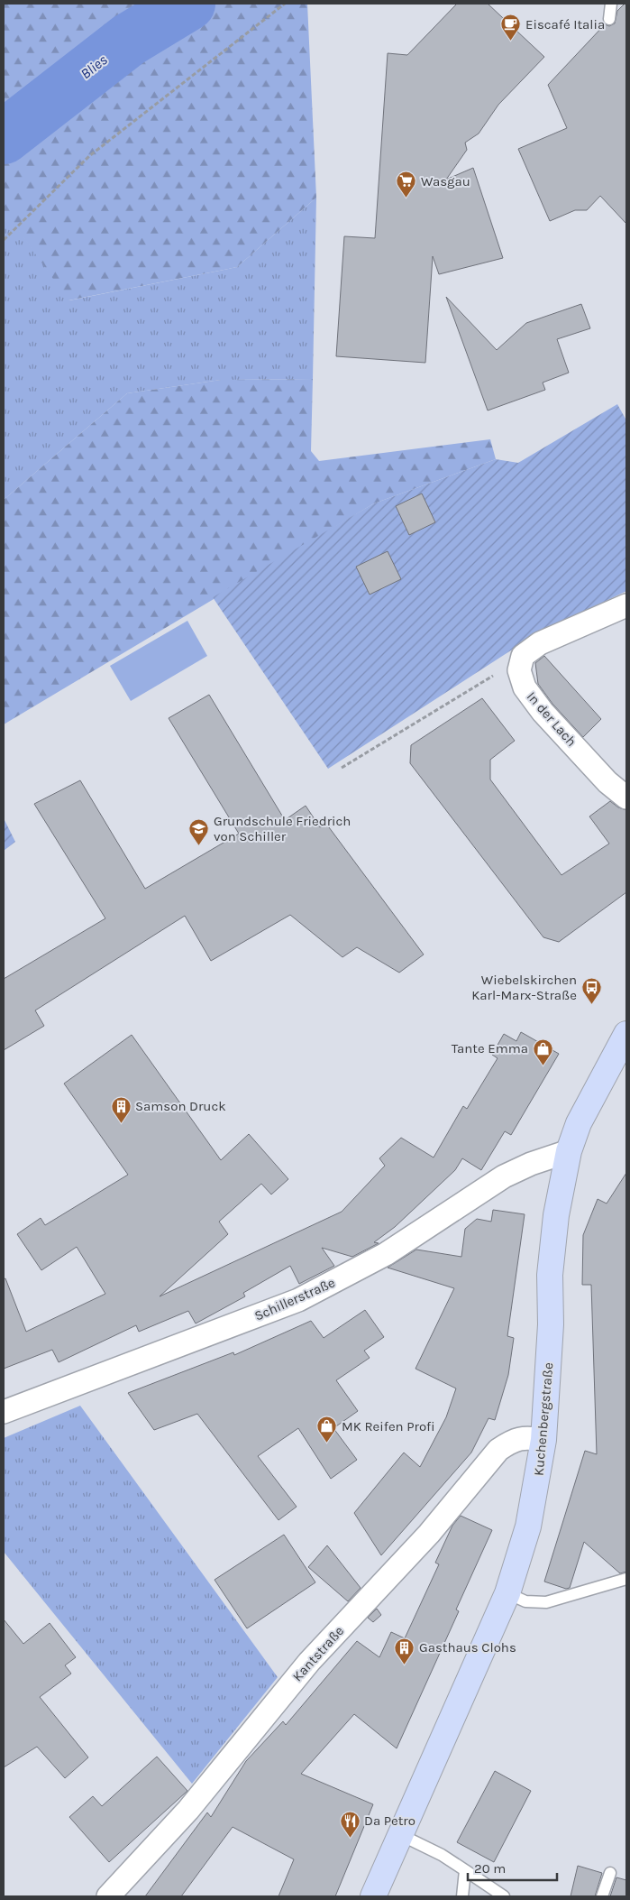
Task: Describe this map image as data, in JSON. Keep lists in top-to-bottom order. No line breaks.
{"streets":{"main road":["Kuchenbergstraße"],"street":["In der Lach","Schillerstraße","Kantstraße"]},"crossings":[["Schillerstraße","Kuchenbergstraße"],["Kuchenbergstraße","Kantstraße"]],"water":["Blies"],"places":{"cafe":["Eiscafé Italia"],"supermarket":["Wasgau"],"school or university":["Grundschule Friedrich von Schiller"],"bus stop":["Wiebelskirchen Karl-Marx-Straße"],"shop":["Tante Emma","MK Reifen Profi"],"building":["Samson Druck","Gasthaus Clohs"],"restaurant":["Da Petro"]},"scale_bar":"20 m"}
